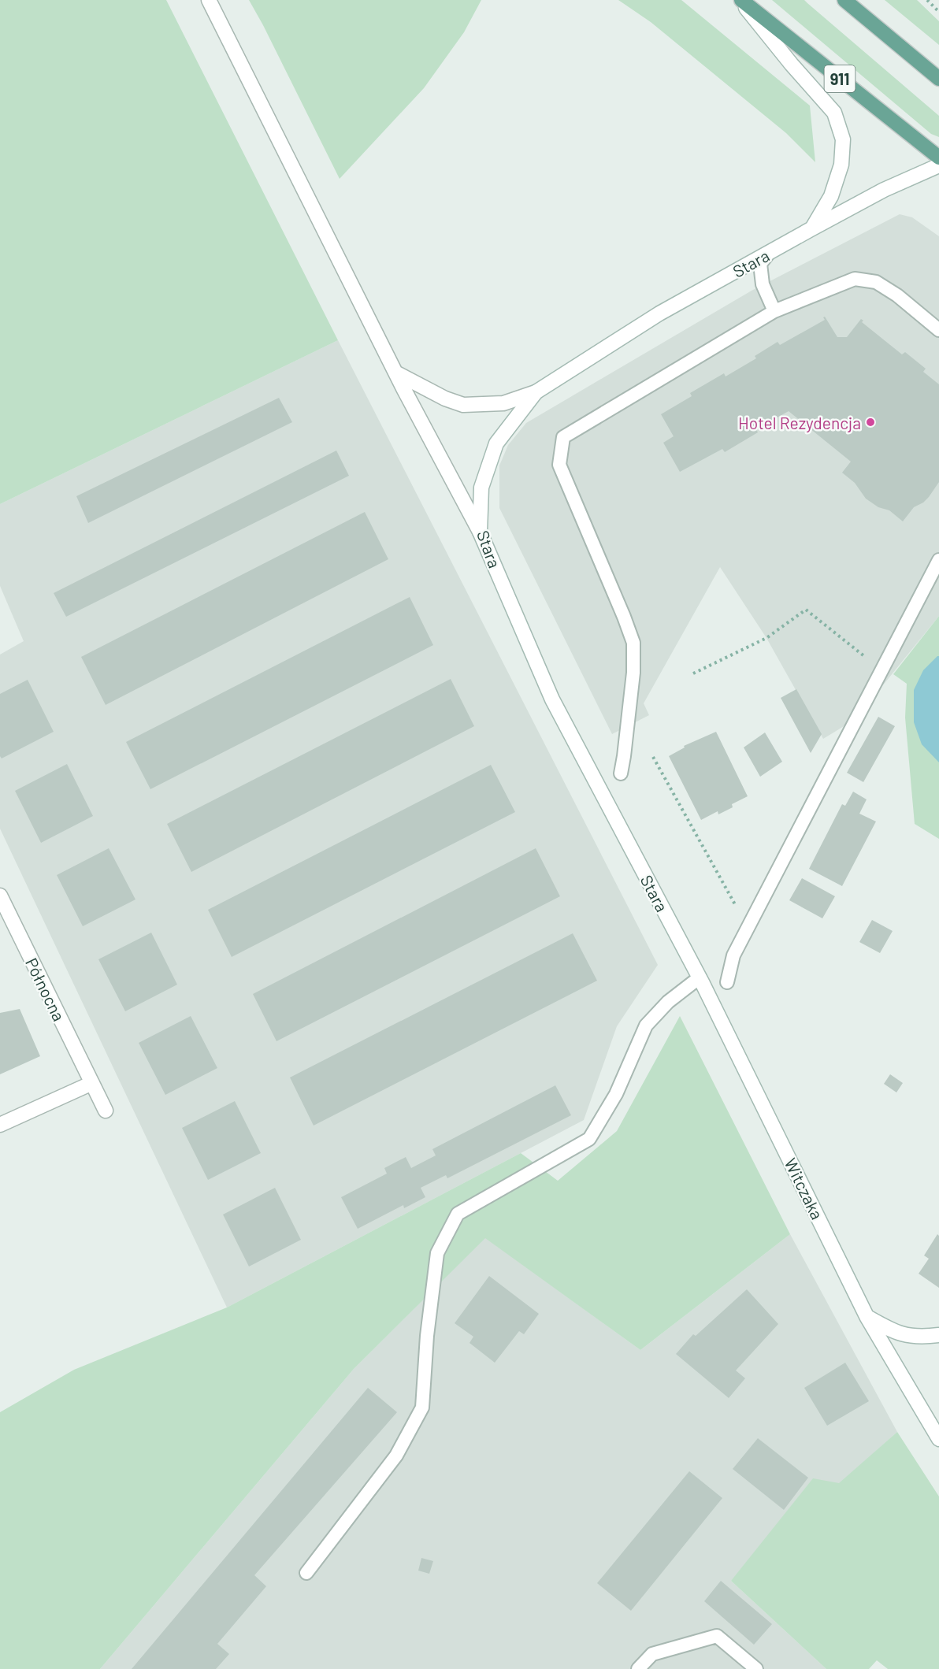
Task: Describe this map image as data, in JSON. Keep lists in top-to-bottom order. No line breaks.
{"streets":{"main road":["911"],"street":["Stara","Północna","Witczaka"]},"crossings":[["Stara","Witczaka"]],"places":["Hotel Rezydencja"]}
